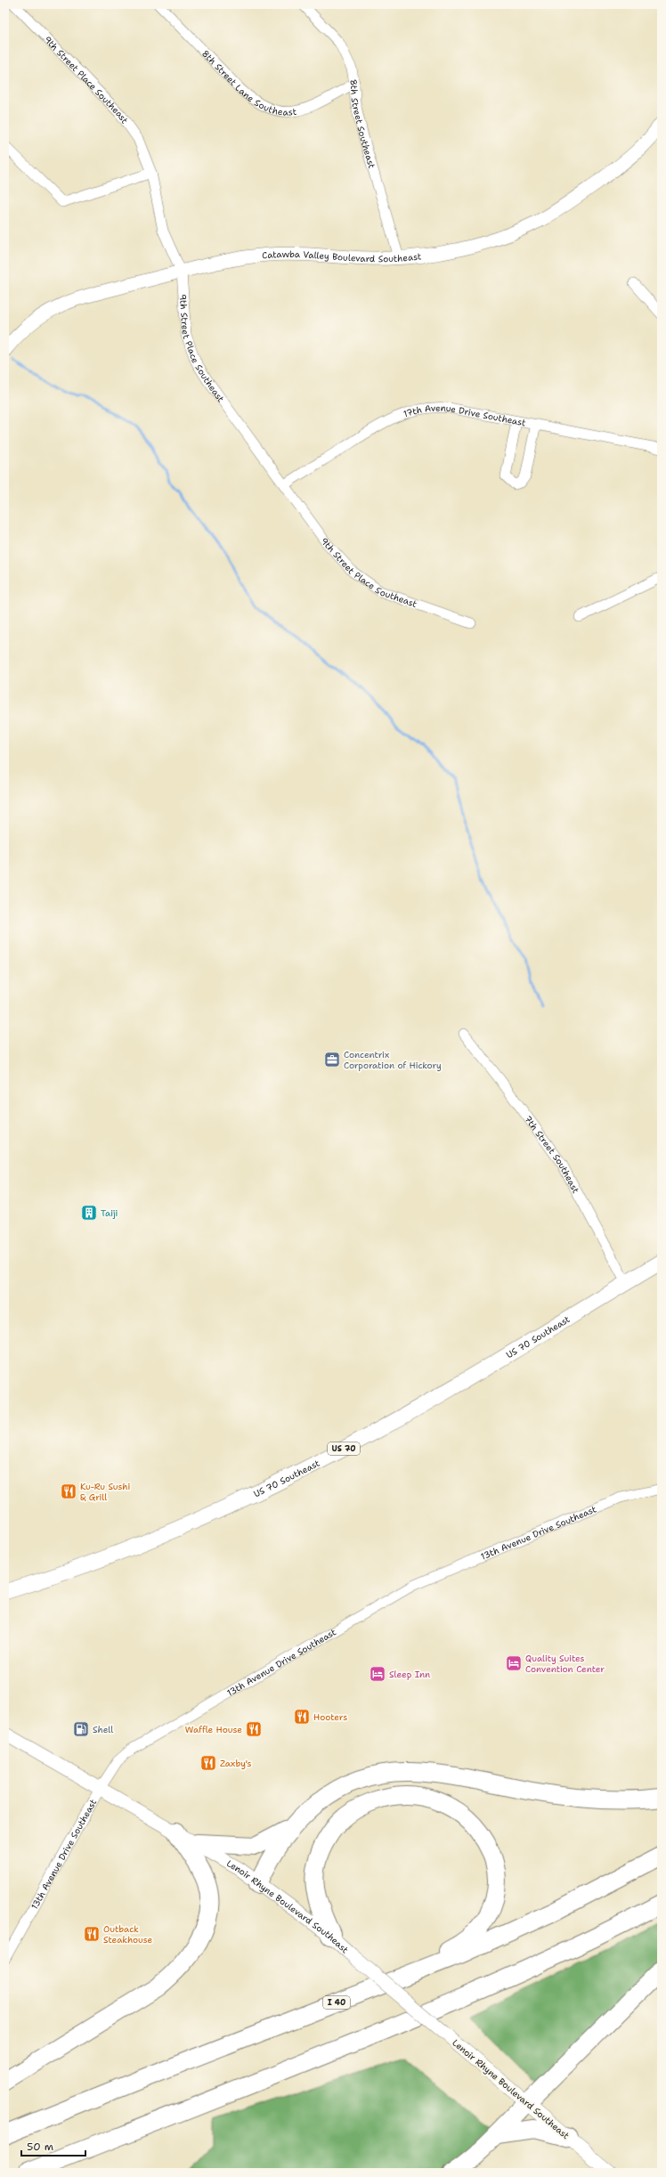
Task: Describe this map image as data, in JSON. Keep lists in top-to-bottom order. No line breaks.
{"streets":{"highway":["I 40"],"main road":["Catawba Valley Boulevard Southeast","US 70 Southeast","US 70","Lenoir Rhyne Boulevard Southeast"],"street":["8th Street Lane Southeast","9th Street Place Southeast","8th Street Southeast","17th Avenue Drive Southeast","7th Street Southeast","13th Avenue Drive Southeast"]},"crossings":[["8th Street Lane Southeast","8th Street Southeast"],["9th Street Place Southeast","Catawba Valley Boulevard Southeast"],["9th Street Place Southeast","17th Avenue Drive Southeast"],["8th Street Southeast","Catawba Valley Boulevard Southeast"],["7th Street Southeast","US 70 Southeast"],["13th Avenue Drive Southeast","Lenoir Rhyne Boulevard Southeast"]],"places":{"office":["Concentrix Corporation of Hickory"],"building":["Taiji"],"restaurant":["Ku-Ru Sushi & Grill","Hooters","Waffle House","Zaxby's","Outback Steakhouse"],"hotel":["Quality Suites Convention Center","Sleep Inn"],"fuel station":["Shell"]},"scale_bar":"50 m"}
